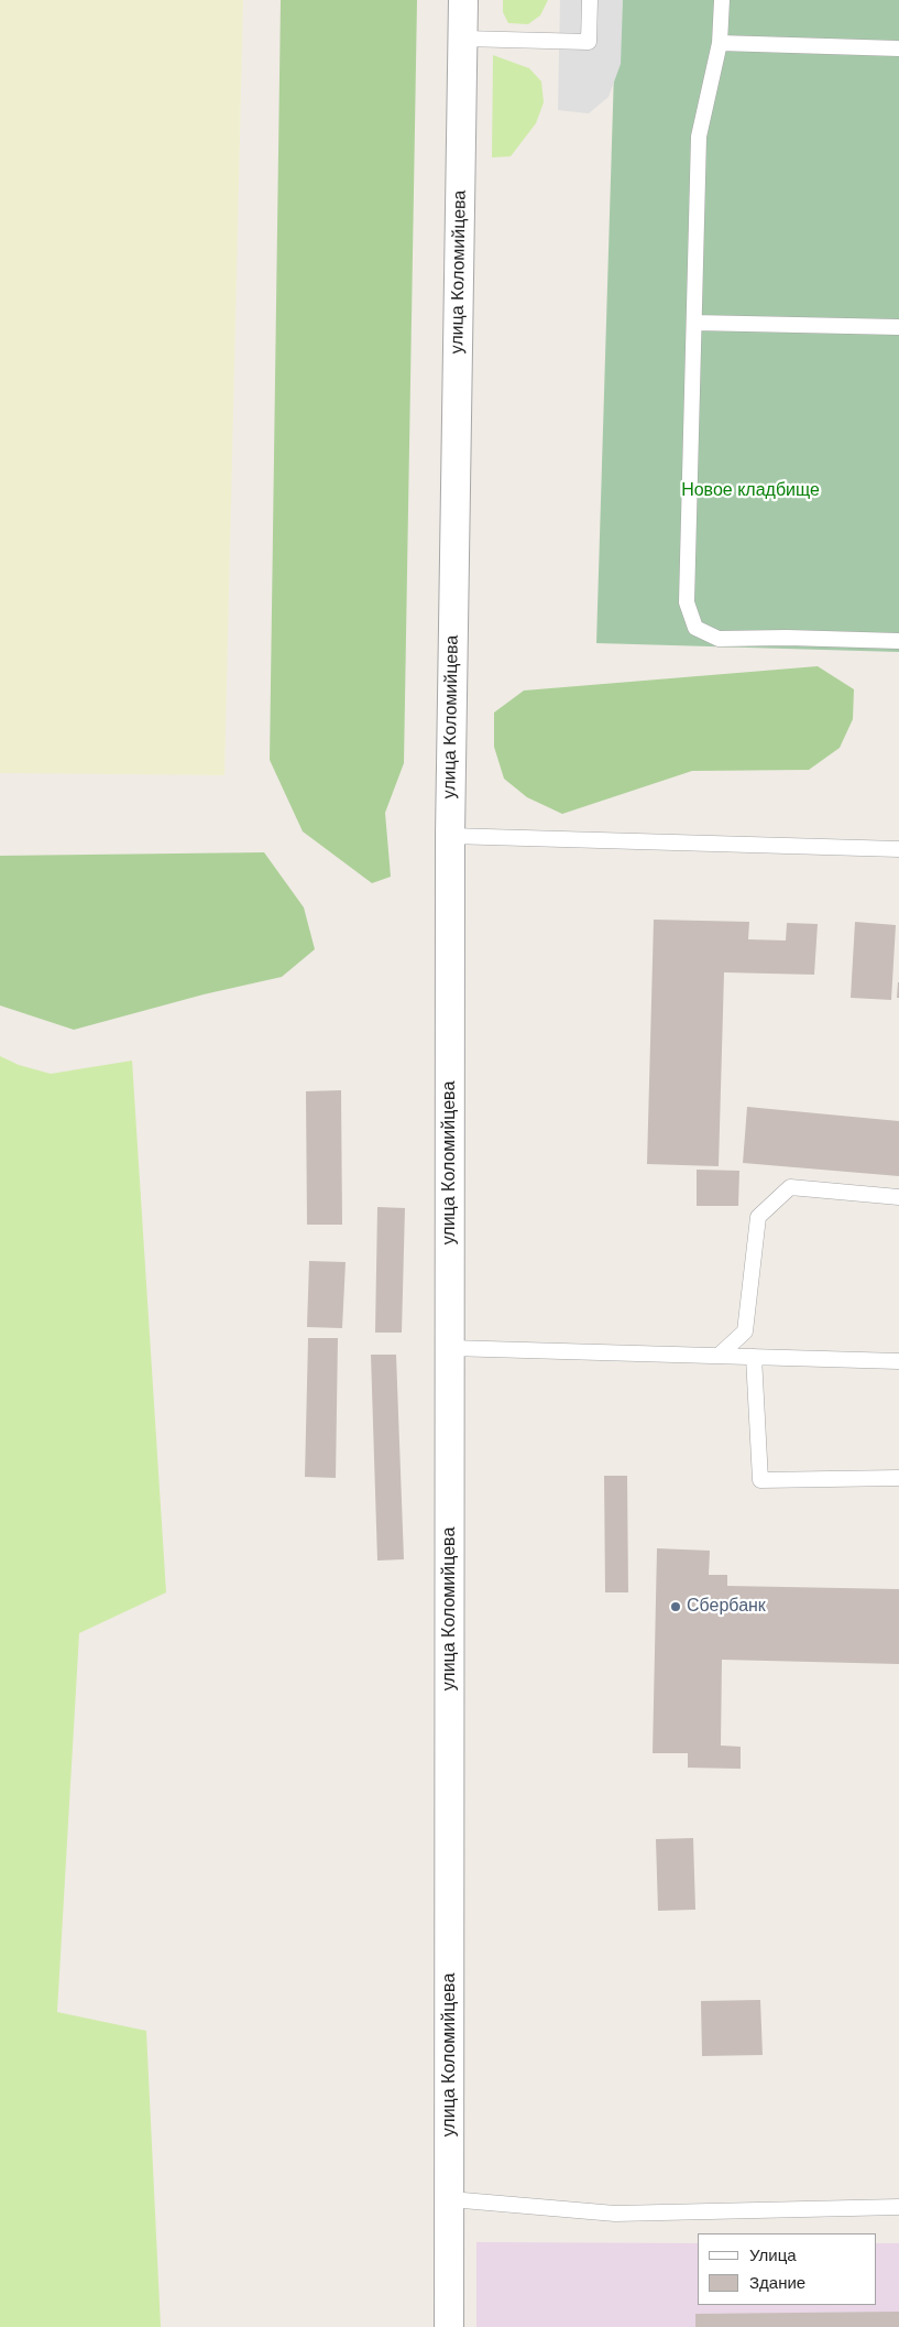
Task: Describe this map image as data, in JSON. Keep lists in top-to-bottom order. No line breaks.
{"streets":{"street":["улица Коломийцева"]},"parks":["Новое кладбище"],"places":["Сбербанк"],"legend":["Улица","Здание"]}
